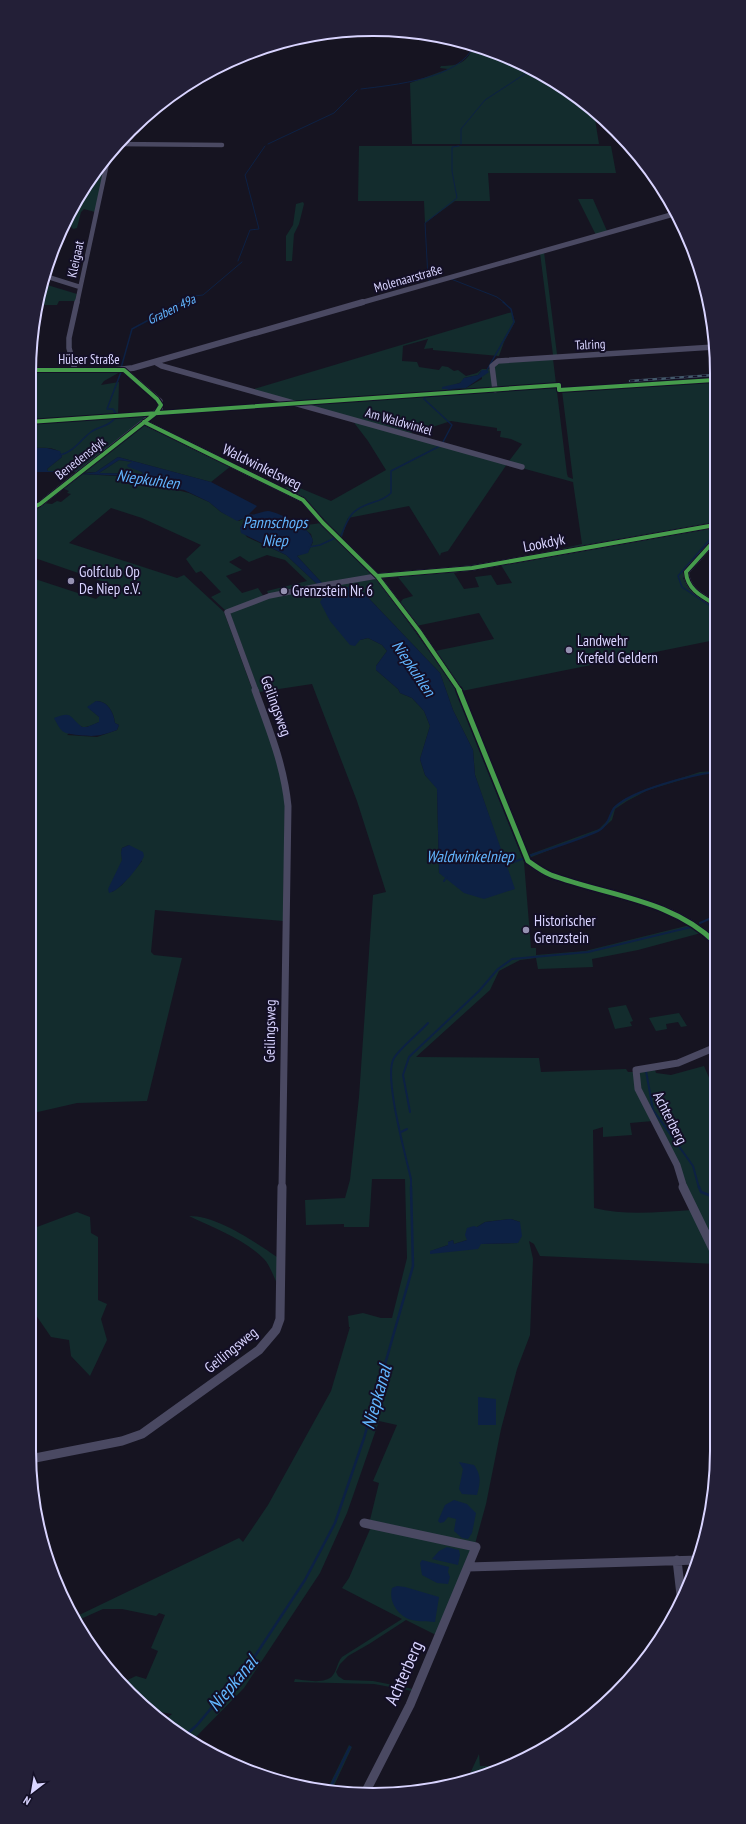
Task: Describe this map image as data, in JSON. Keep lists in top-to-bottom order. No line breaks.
{"streets":{"street":["Kleigaat","Molenaarstraße","Talring","Hülser Straße","Am Waldwinkel","Benedensdyk","Waldwinkelsweg","Lookdyk","Geilingsweg","Achterberg"]},"crossings":[["Kleigaat","Hülser Straße"],["Molenaarstraße","Hülser Straße"],["Molenaarstraße","Am Waldwinkel"],["Hülser Straße","Am Waldwinkel"],["Benedensdyk","Waldwinkelsweg"],["Waldwinkelsweg","Lookdyk"],["Waldwinkelsweg","Geilingsweg"],["Lookdyk","Geilingsweg"]],"water":["Graben 49a","Niepkuhlen","Pannschops Niep","Waldwinkelniep","Niepkanal"],"places":["Golfclub Op De Niep e.V.","Grenzstein Nr. 6","Landwehr Krefeld Geldern","Historischer Grenzstein"],"north":"bottom left"}
